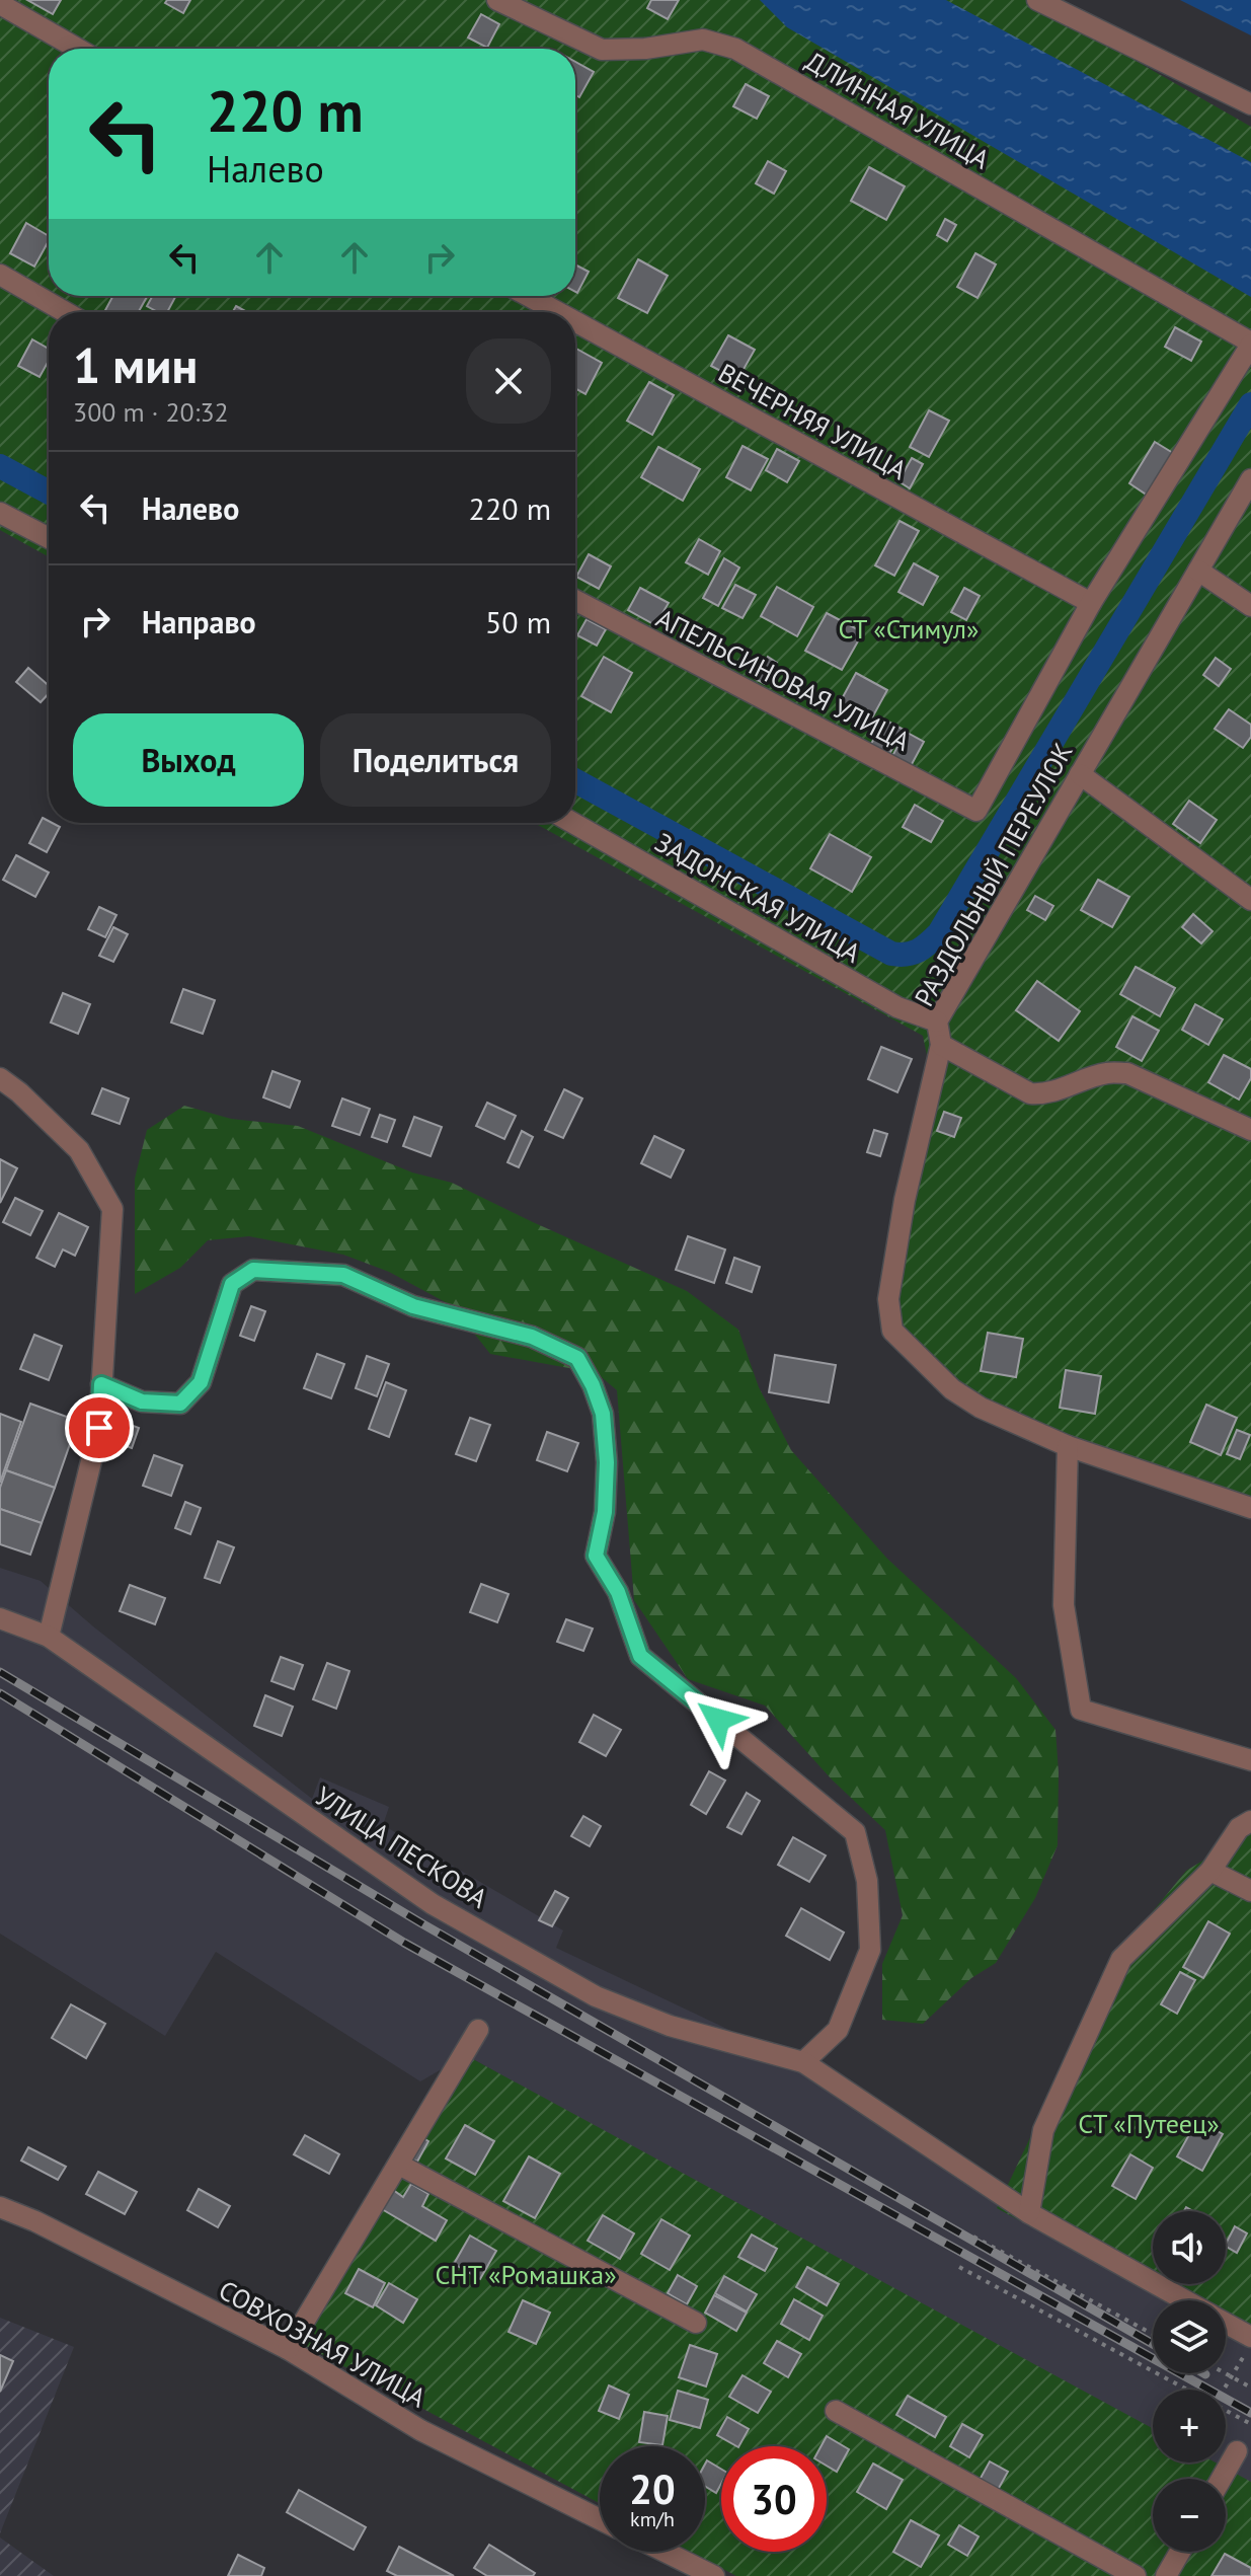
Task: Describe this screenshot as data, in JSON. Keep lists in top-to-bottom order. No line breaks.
{"streets":{"street":["ДЛИННАЯ УЛИЦА","ВЕЧЕРНЯЯ УЛИЦА","АПЕЛЬСИНОВАЯ УЛИЦА","РАЗДОЛЬНЫЙ ПЕРЕУЛОК","ЗАДОНСКАЯ УЛИЦА","УЛИЦА ПЕСКОВА","СОВХОЗНАЯ УЛИЦА"]},"crossings":[["ВЕЧЕРНЯЯ УЛИЦА","АПЕЛЬСИНОВАЯ УЛИЦА"],["РАЗДОЛЬНЫЙ ПЕРЕУЛОК","ЗАДОНСКАЯ УЛИЦА"]],"parks":["СТ «Стимул»","СТ «Путеец»","СНТ «Ромашка»"],"page":{"turn":["220 m","Налево"],"heading":["1 мин","300 m · 20:32"],"list":[{"name":"Налево","value":"220 m"},{"name":"Направо","value":"50 m"}],"buttons":["Выход","Поделиться"],"map_buttons":["+","−"],"speed":"20 km/h","limit":"30"}}
